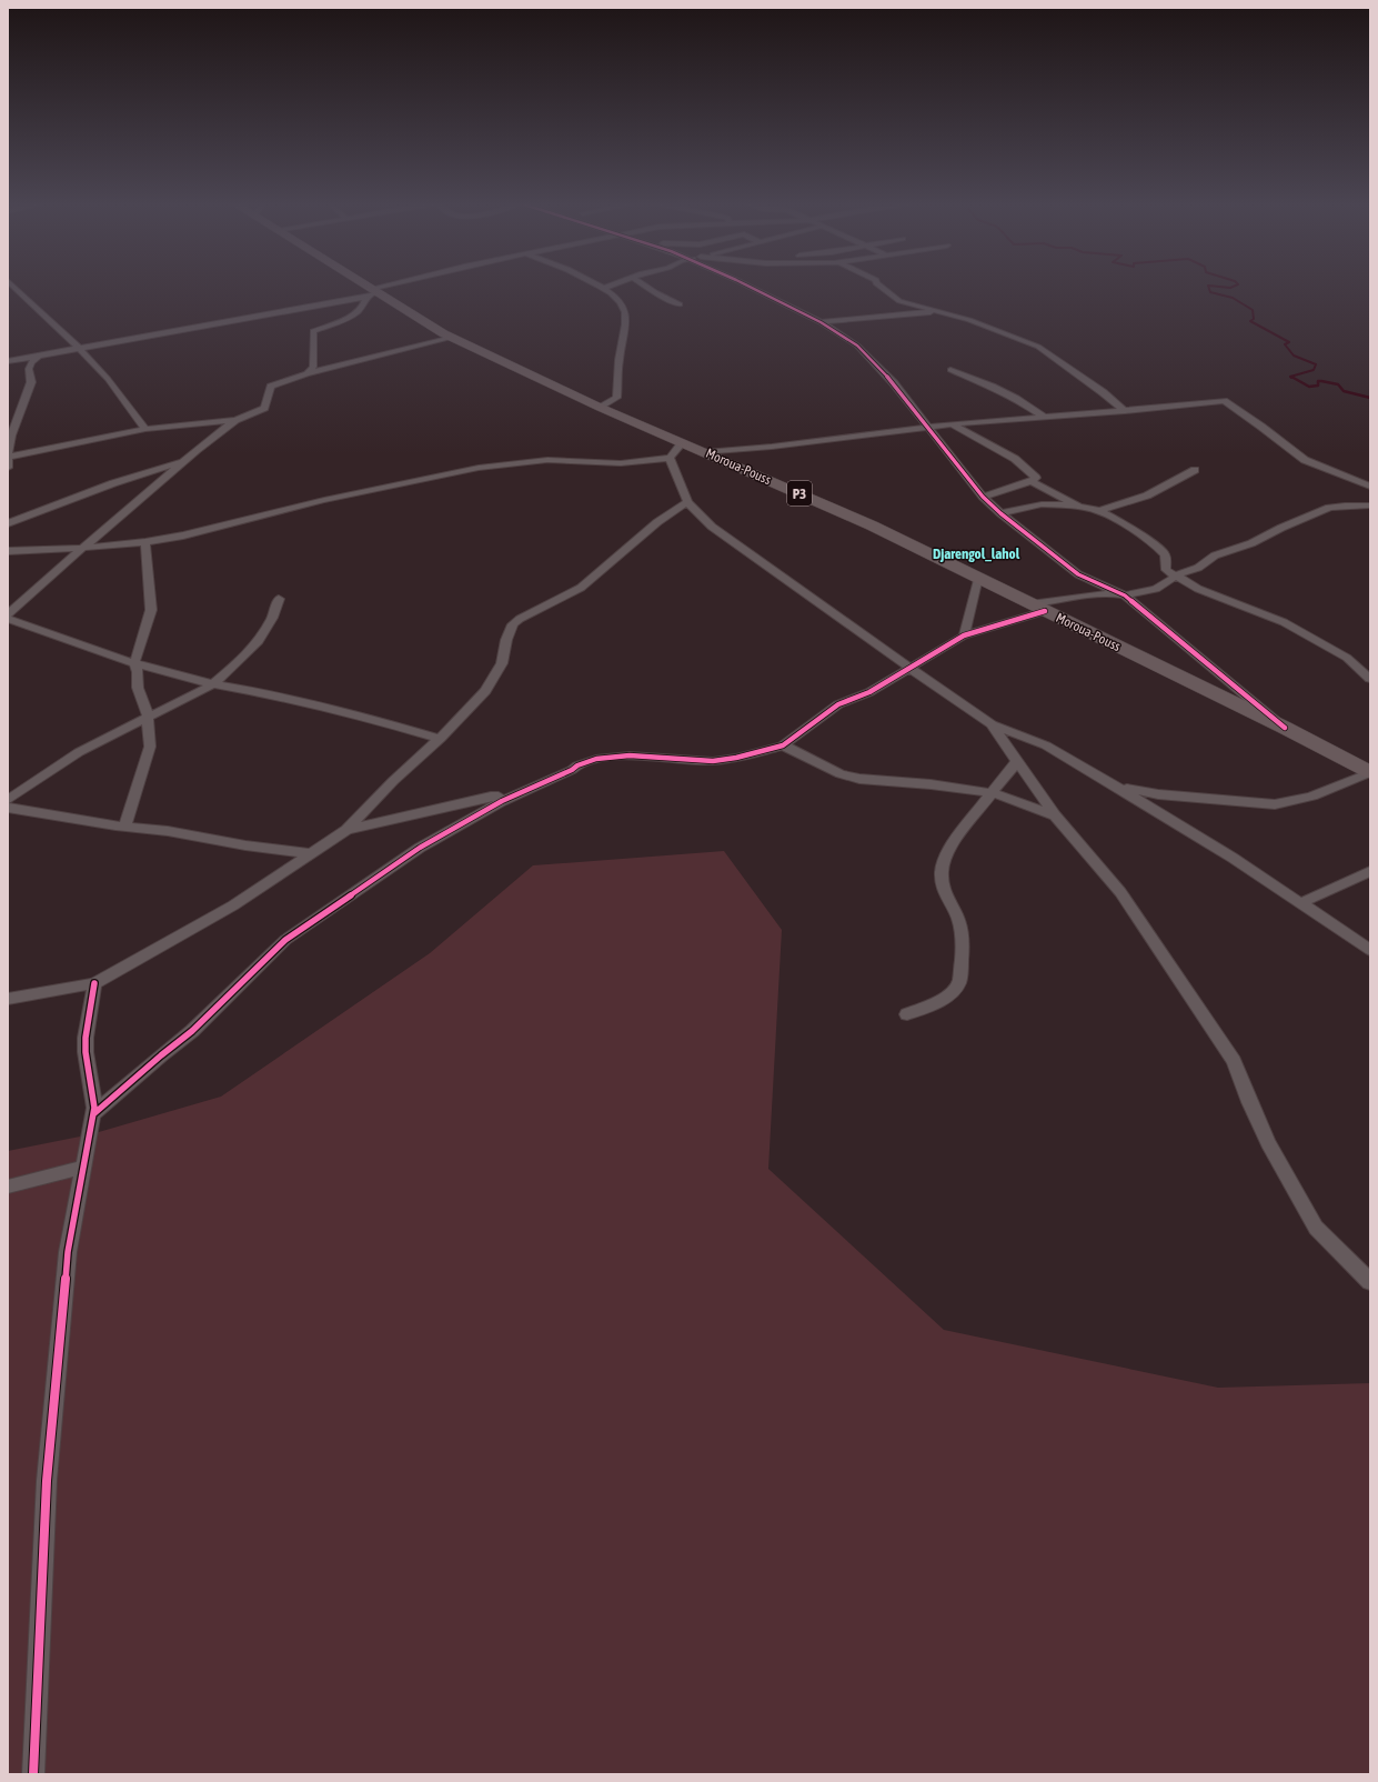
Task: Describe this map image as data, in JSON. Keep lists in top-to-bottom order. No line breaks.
{"streets":{"main road":["Moroua-Pouss","P3"]},"districts":["Djarengol_lahol"]}
